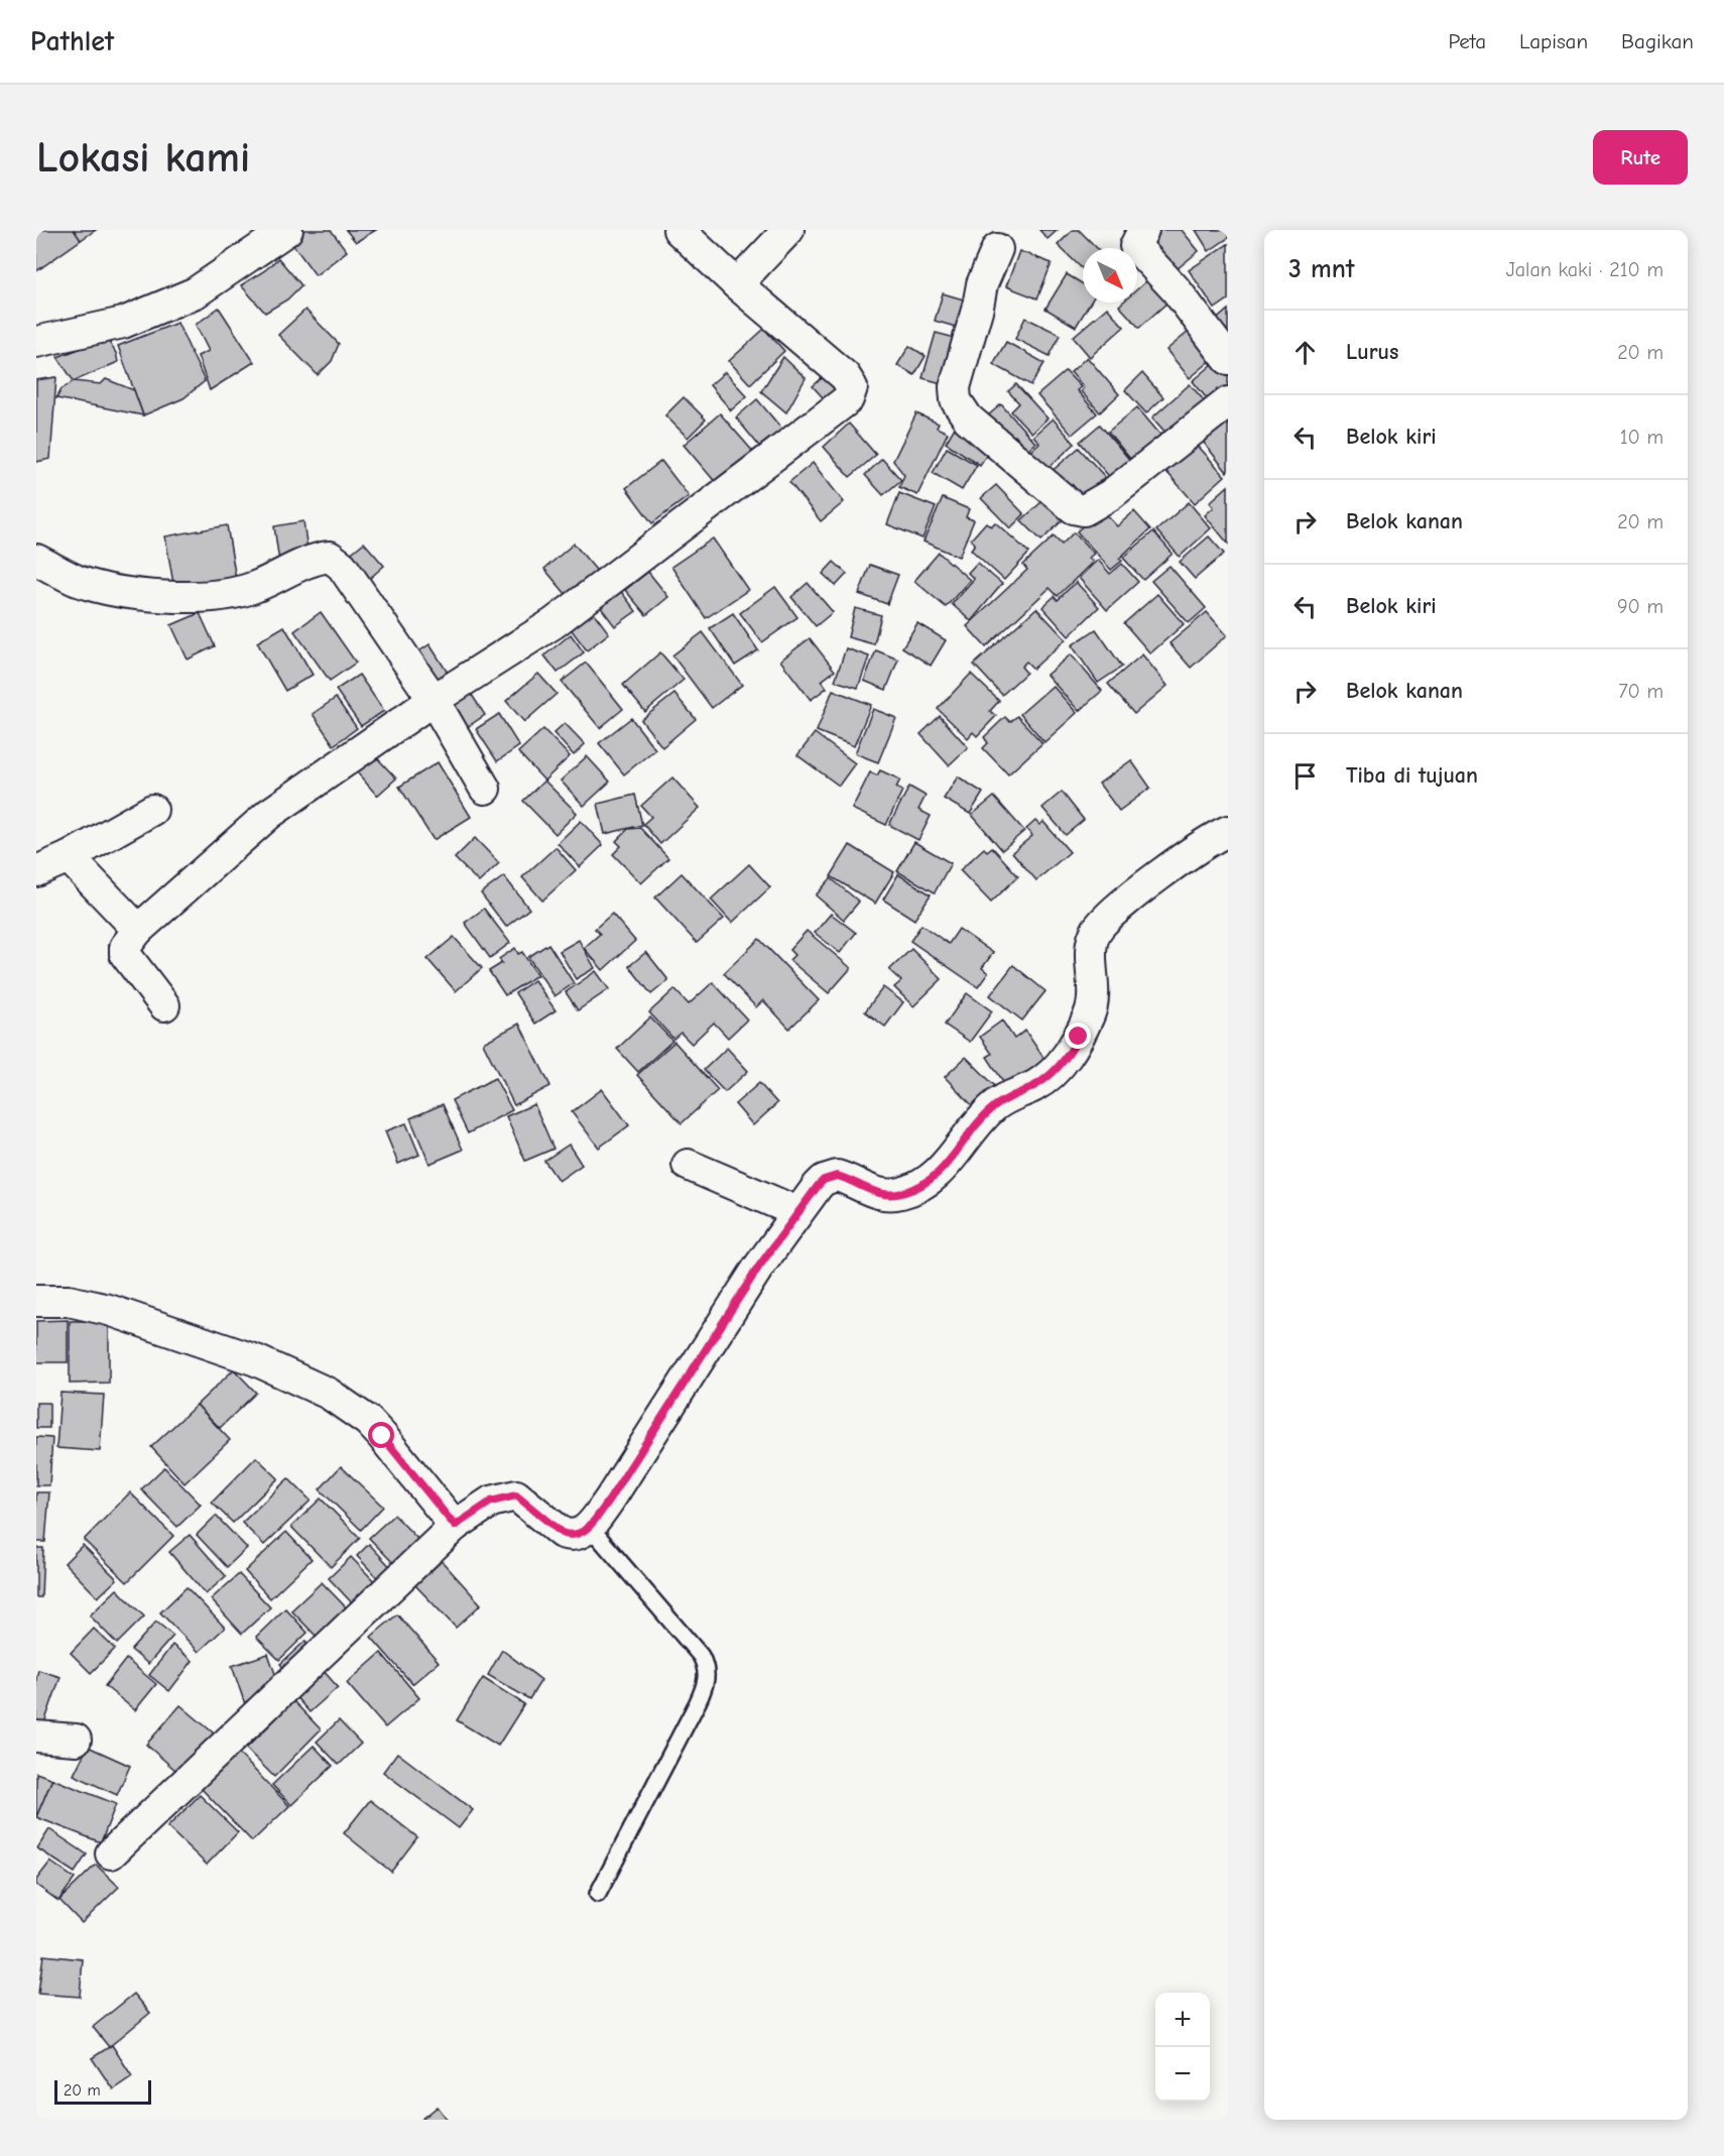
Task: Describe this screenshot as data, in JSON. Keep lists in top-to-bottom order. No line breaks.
{"scale_bar":"20 m","north":"bottom right","page":{"header":"Pathlet","nav":["Peta","Lapisan","Bagikan"],"buttons":"Rute","title":"Lokasi kami","heading":["3 mnt","Jalan kaki · 210 m"],"list":[["Lurus","20 m"],["Belok kiri","10 m"],["Belok kanan","20 m"],["Belok kiri","90 m"],["Belok kanan","70 m"],"Tiba di tujuan"],"map_buttons":["+","−"],"scale":"20 m"}}
